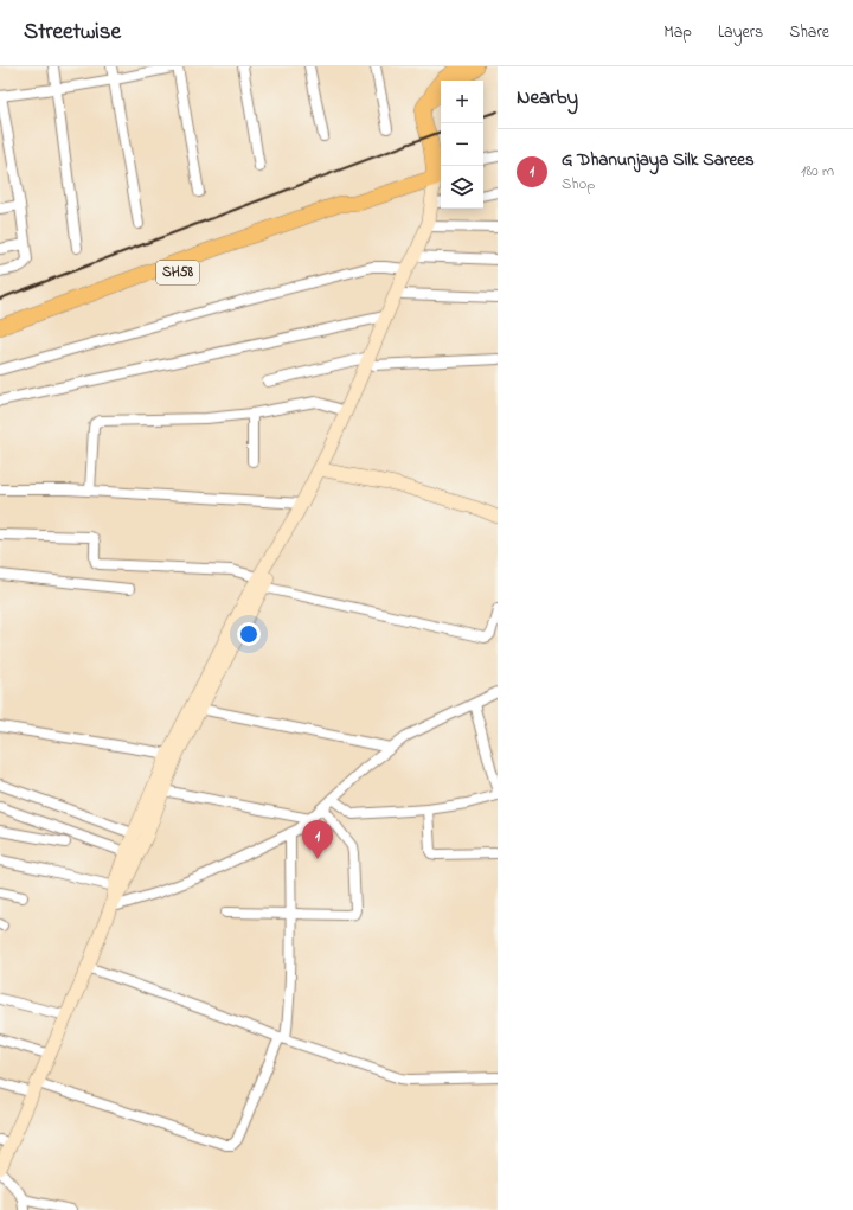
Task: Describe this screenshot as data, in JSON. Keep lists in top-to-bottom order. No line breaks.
{"streets":{"main road":["SH58"]},"page":{"header":"Streetwise","nav":["Map","Layers","Share"],"heading":"Nearby","map_buttons":["+","−"],"list":[{"mark":"1","name":"G Dhanunjaya Silk Sarees","note":"Shop","value":"180 m"}],"pins":"1"}}
